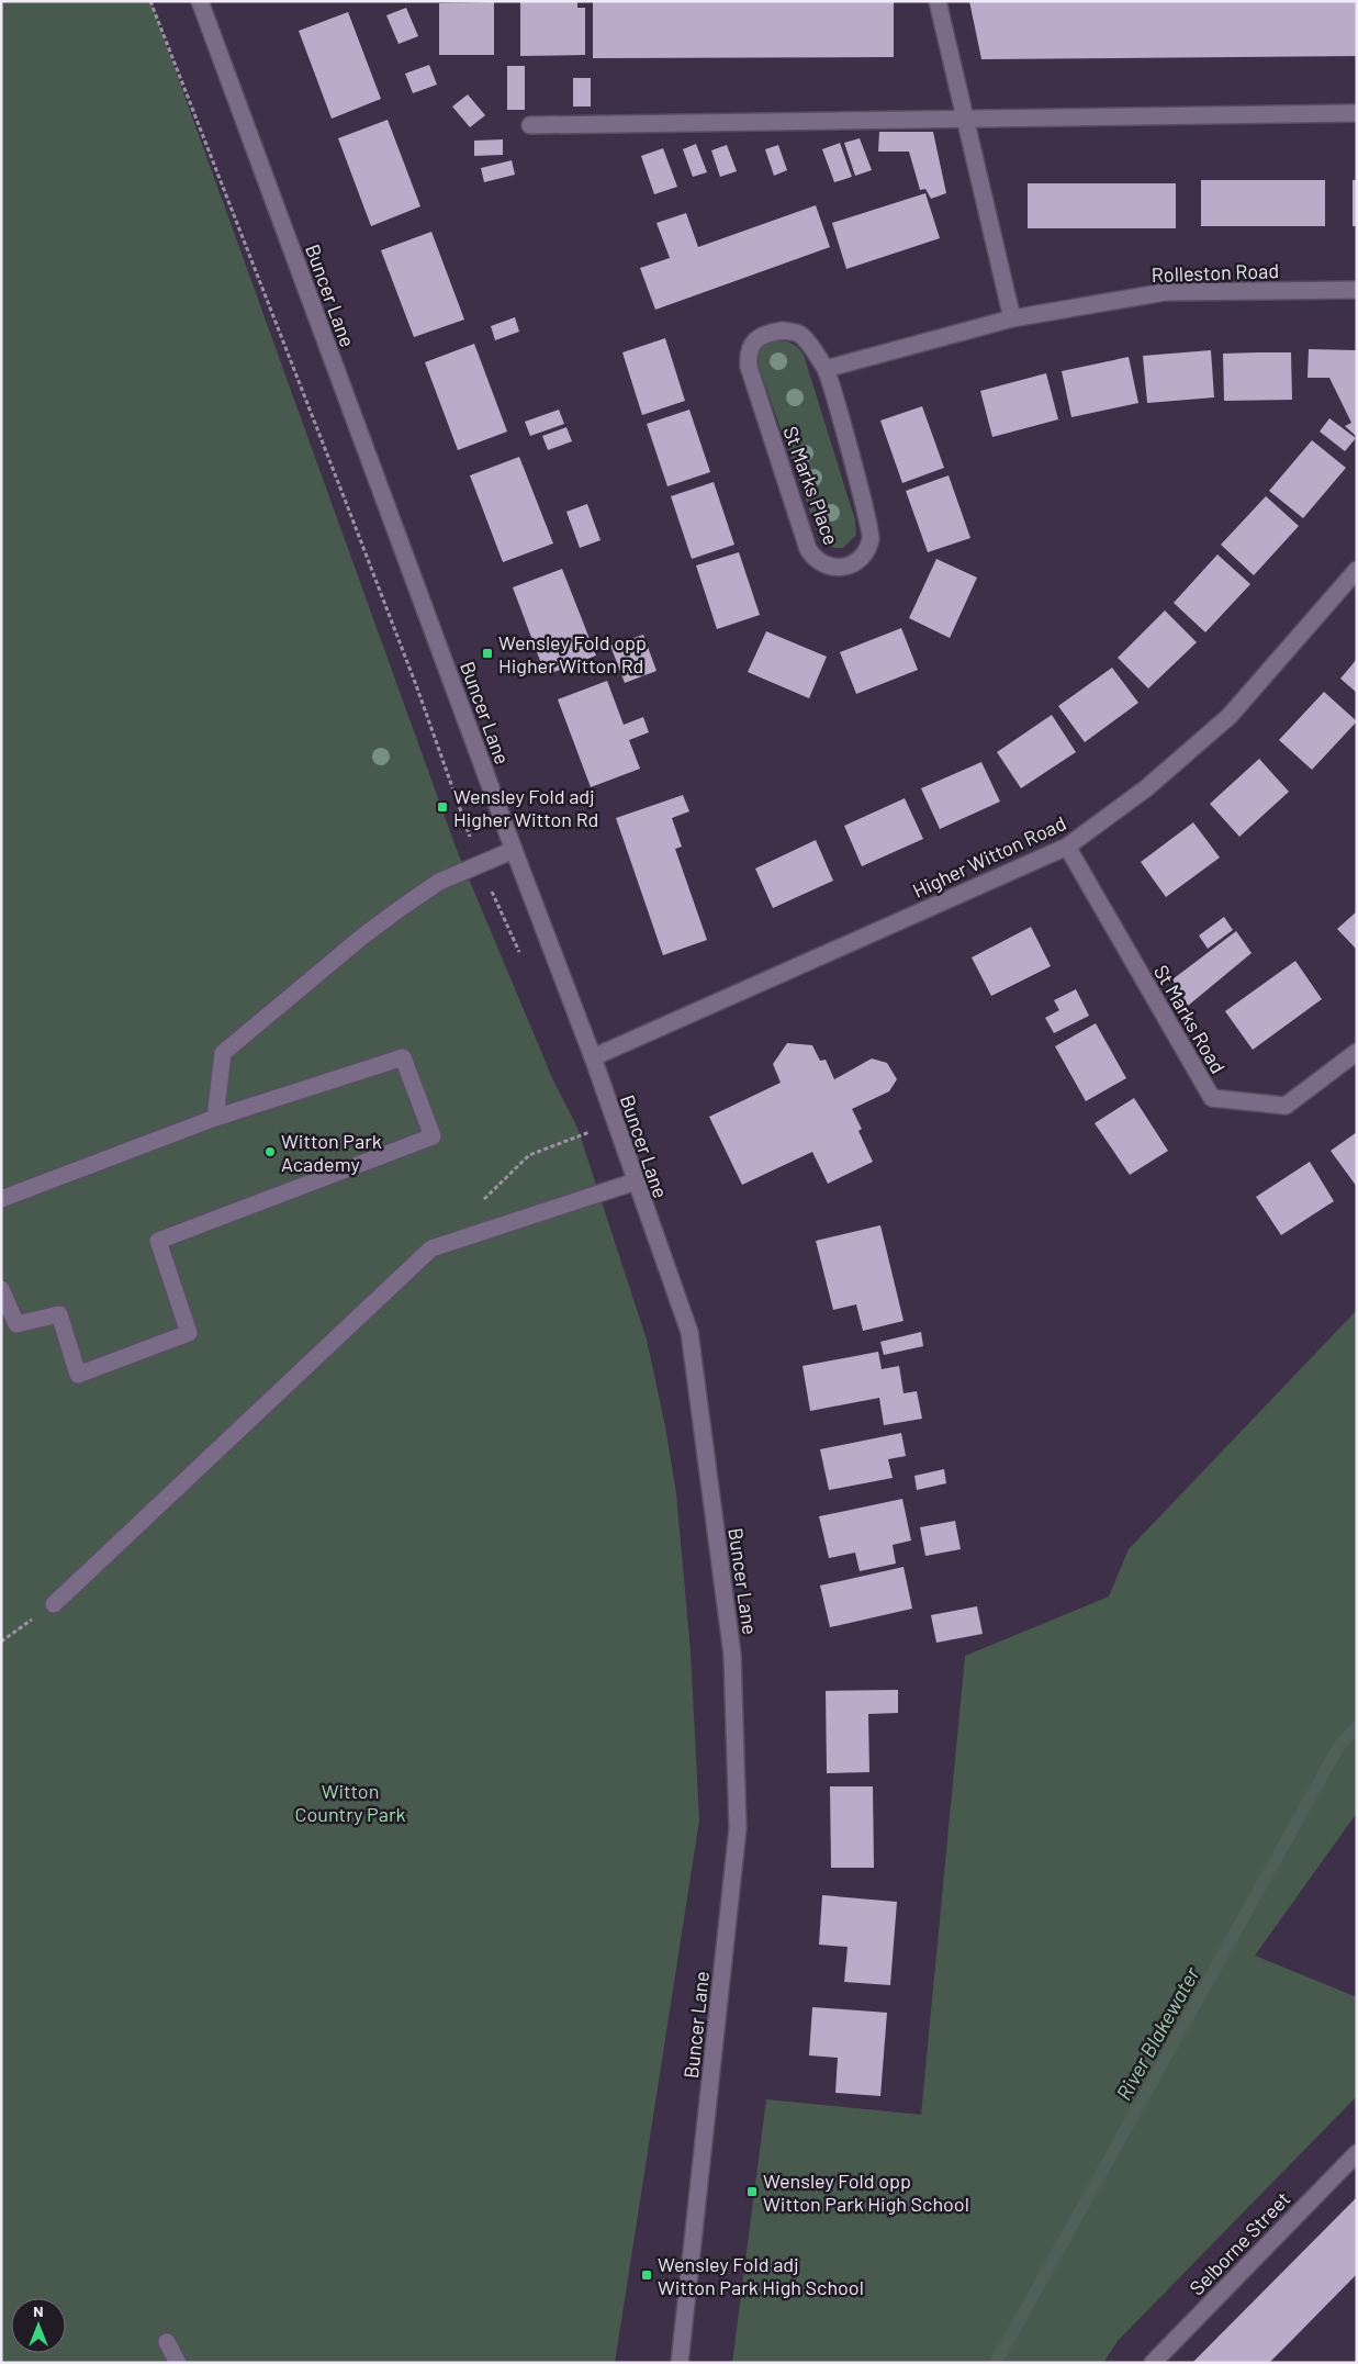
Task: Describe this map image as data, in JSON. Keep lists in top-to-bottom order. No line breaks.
{"streets":{"street":["Rolleston Road","Buncer Lane","St Marks Place","Higher Witton Road","St Marks Road","Selborne Street"]},"crossings":[["Rolleston Road","St Marks Place"],["Buncer Lane","Higher Witton Road"],["Higher Witton Road","St Marks Road"]],"water":["River Blakewater"],"parks":["Witton Country Park"],"places":{"transit":["Wensley Fold opp Higher Witton Rd","Wensley Fold adj Higher Witton Rd","Wensley Fold opp Witton Park High School","Wensley Fold adj Witton Park High School"],"other":["Witton Park Academy"]},"north":"top"}
